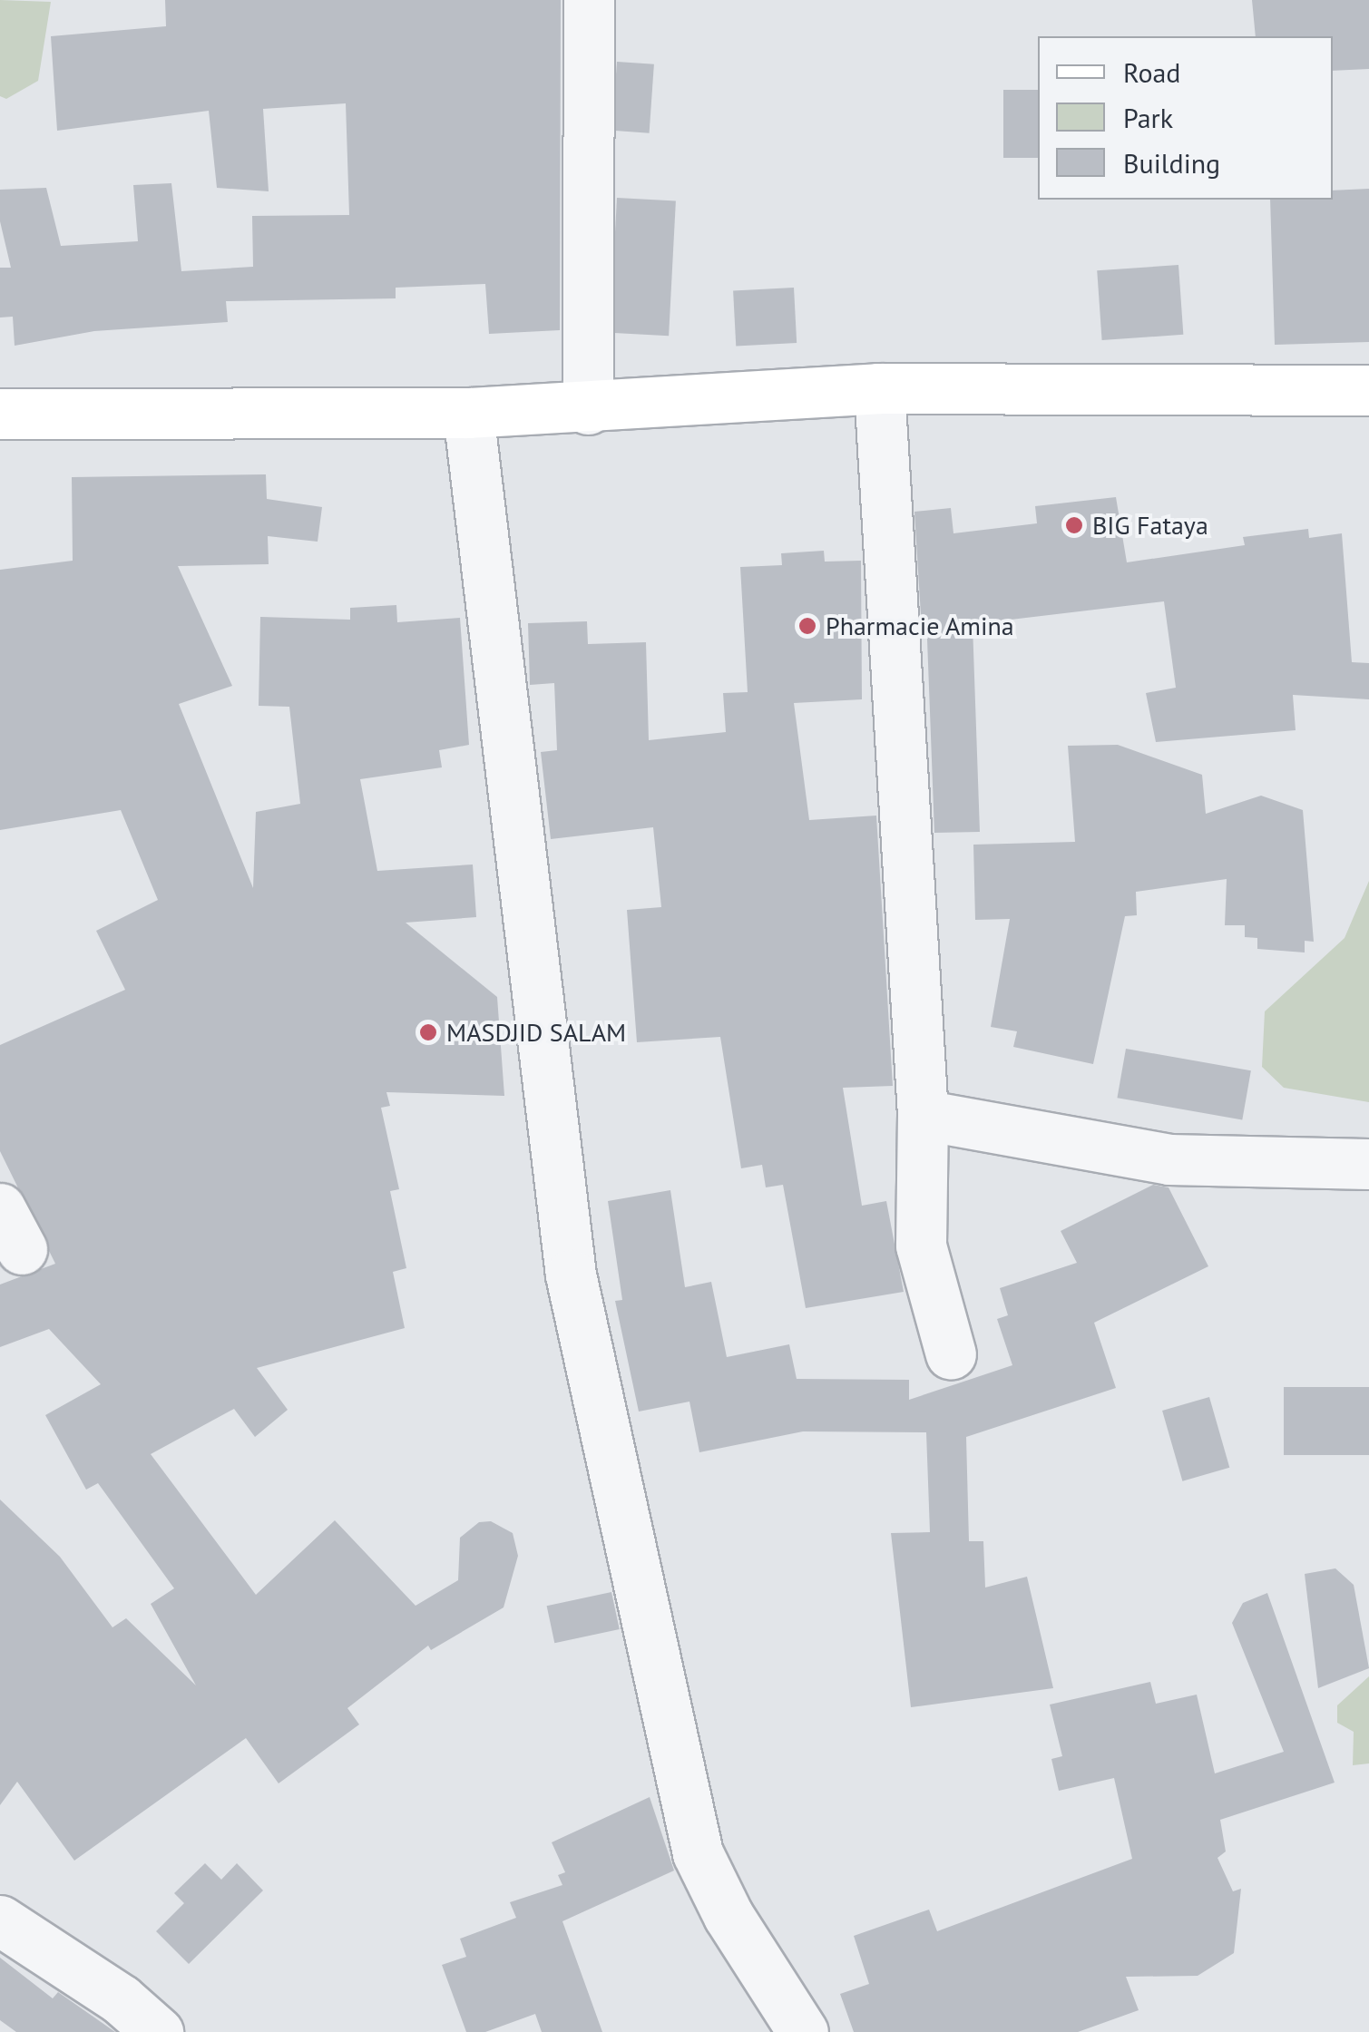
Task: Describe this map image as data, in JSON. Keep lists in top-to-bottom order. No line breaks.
{"places":["BIG Fataya","Pharmacie Amina","MASDJID SALAM"],"legend":["Road","Park","Building"]}
